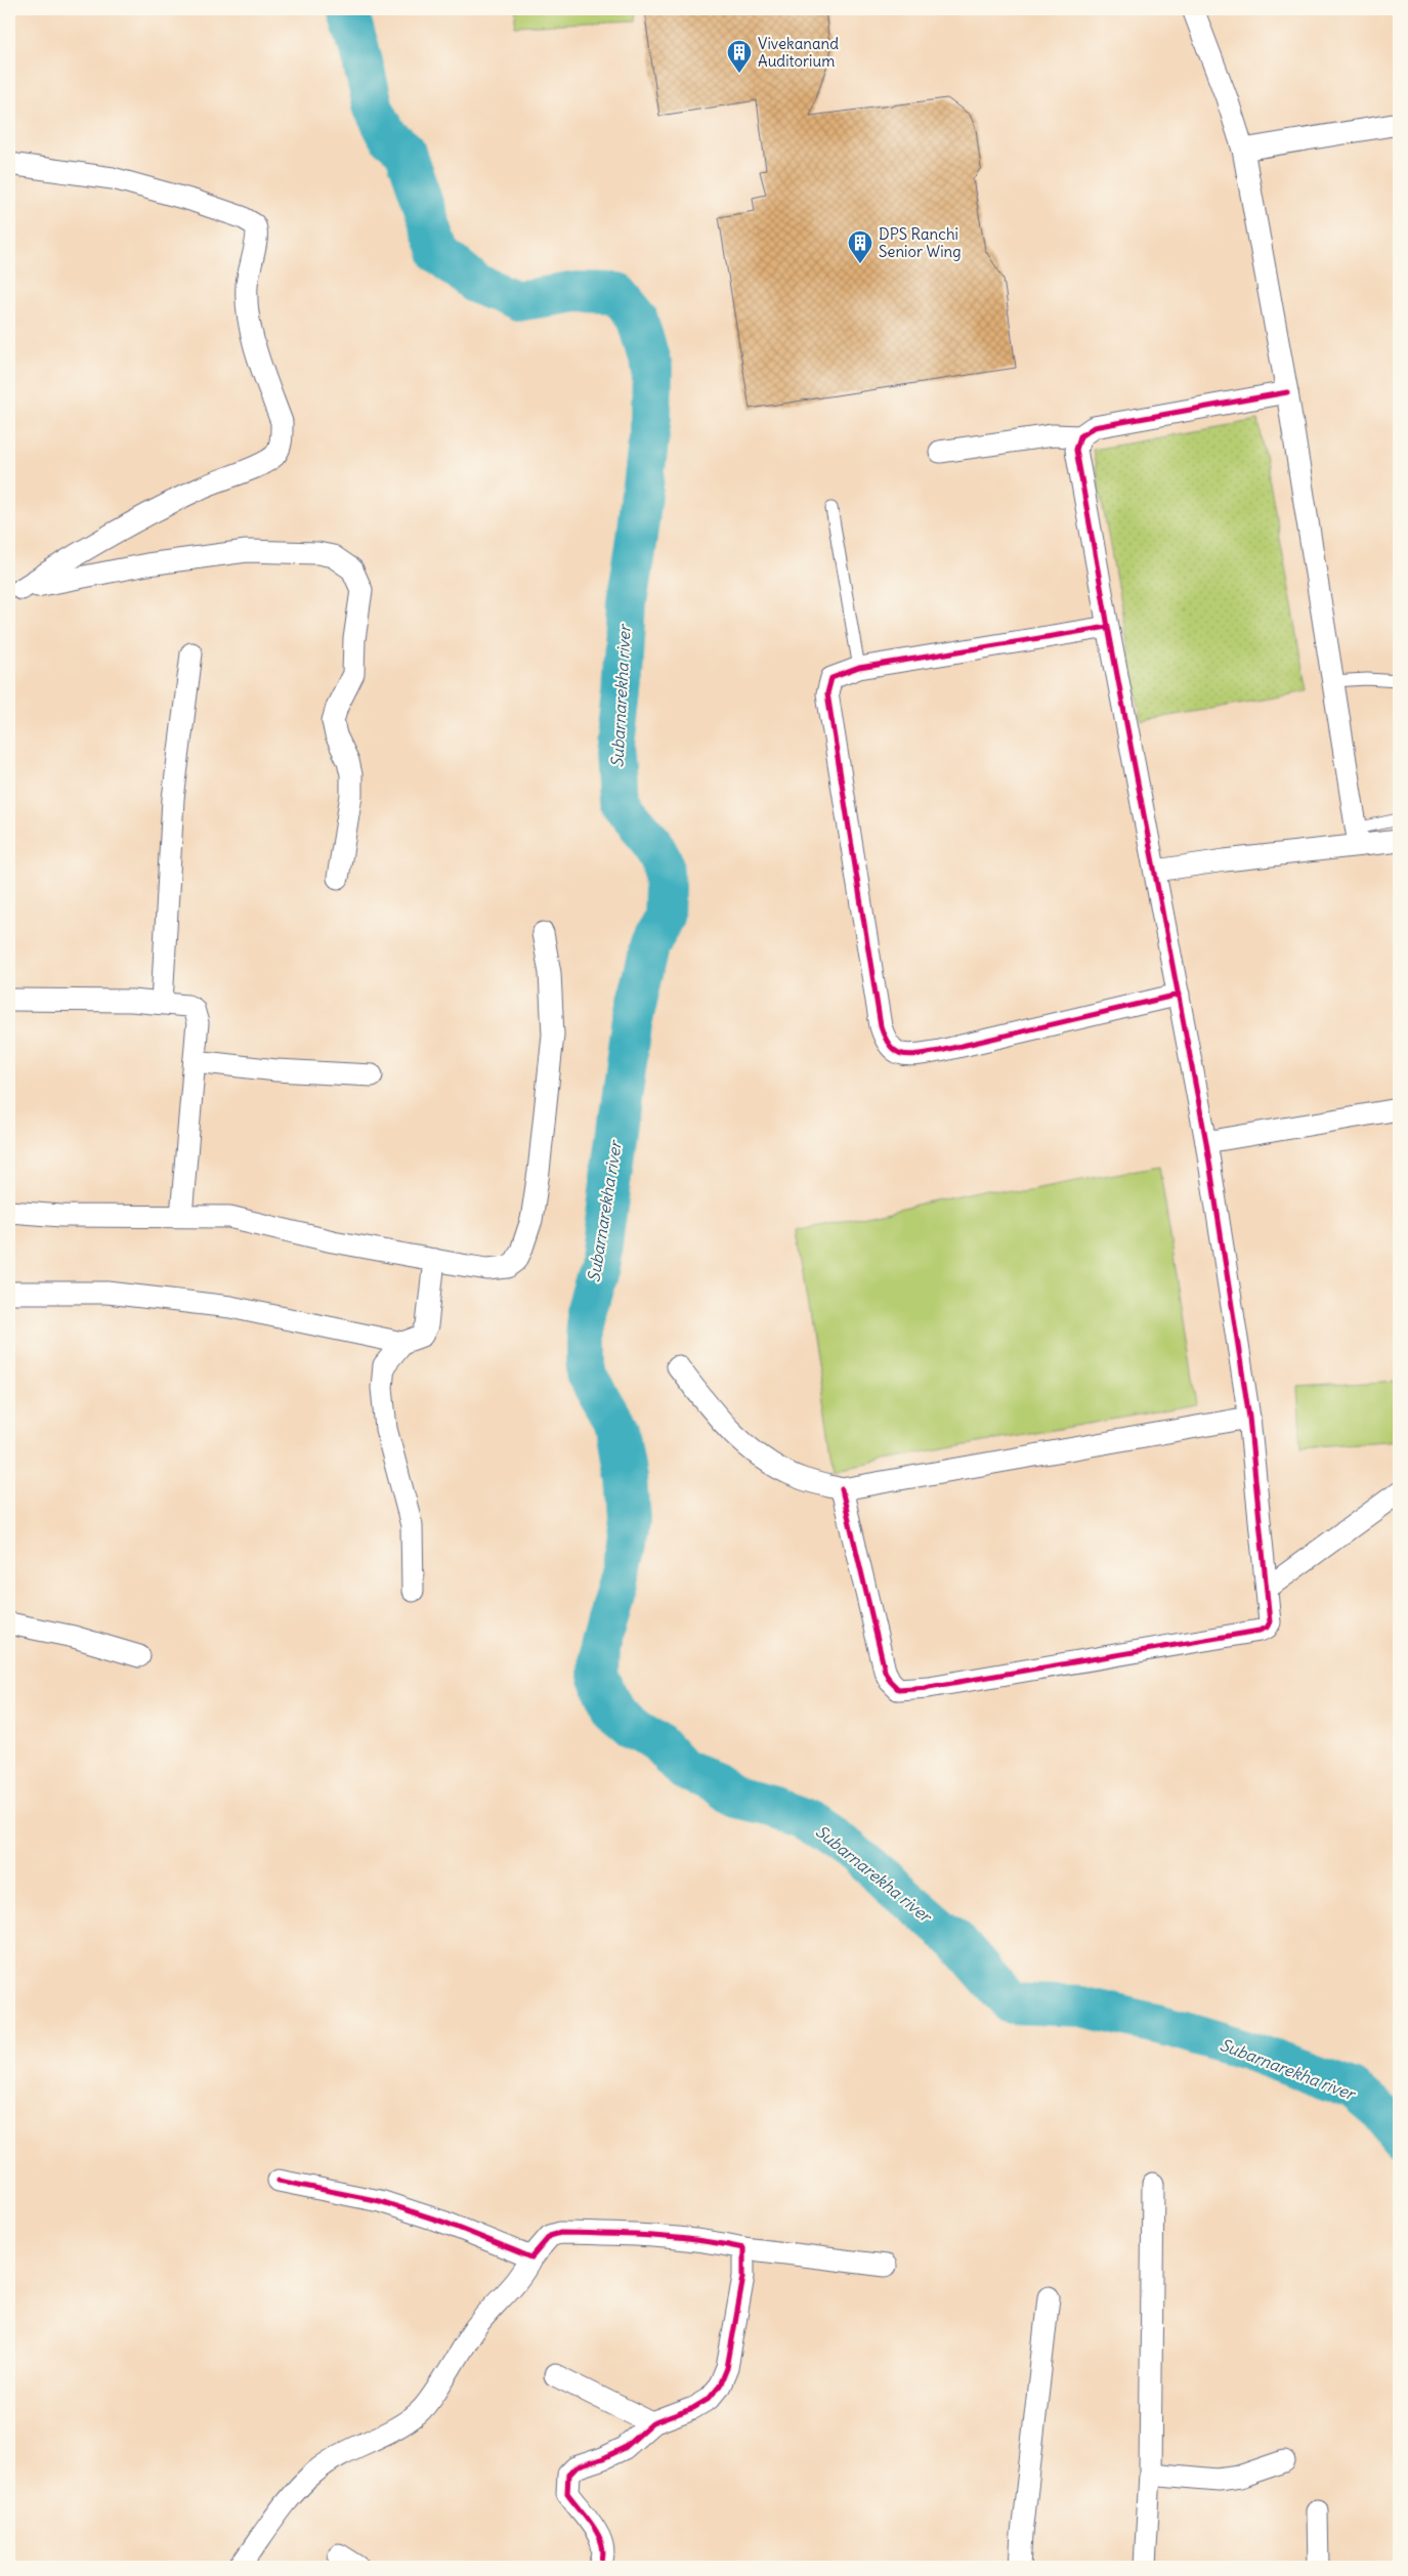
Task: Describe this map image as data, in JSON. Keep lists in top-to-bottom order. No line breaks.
{"water":["Subarnarekha river"],"places":{"building":["Vivekanand Auditorium","DPS Ranchi Senior Wing"]}}
